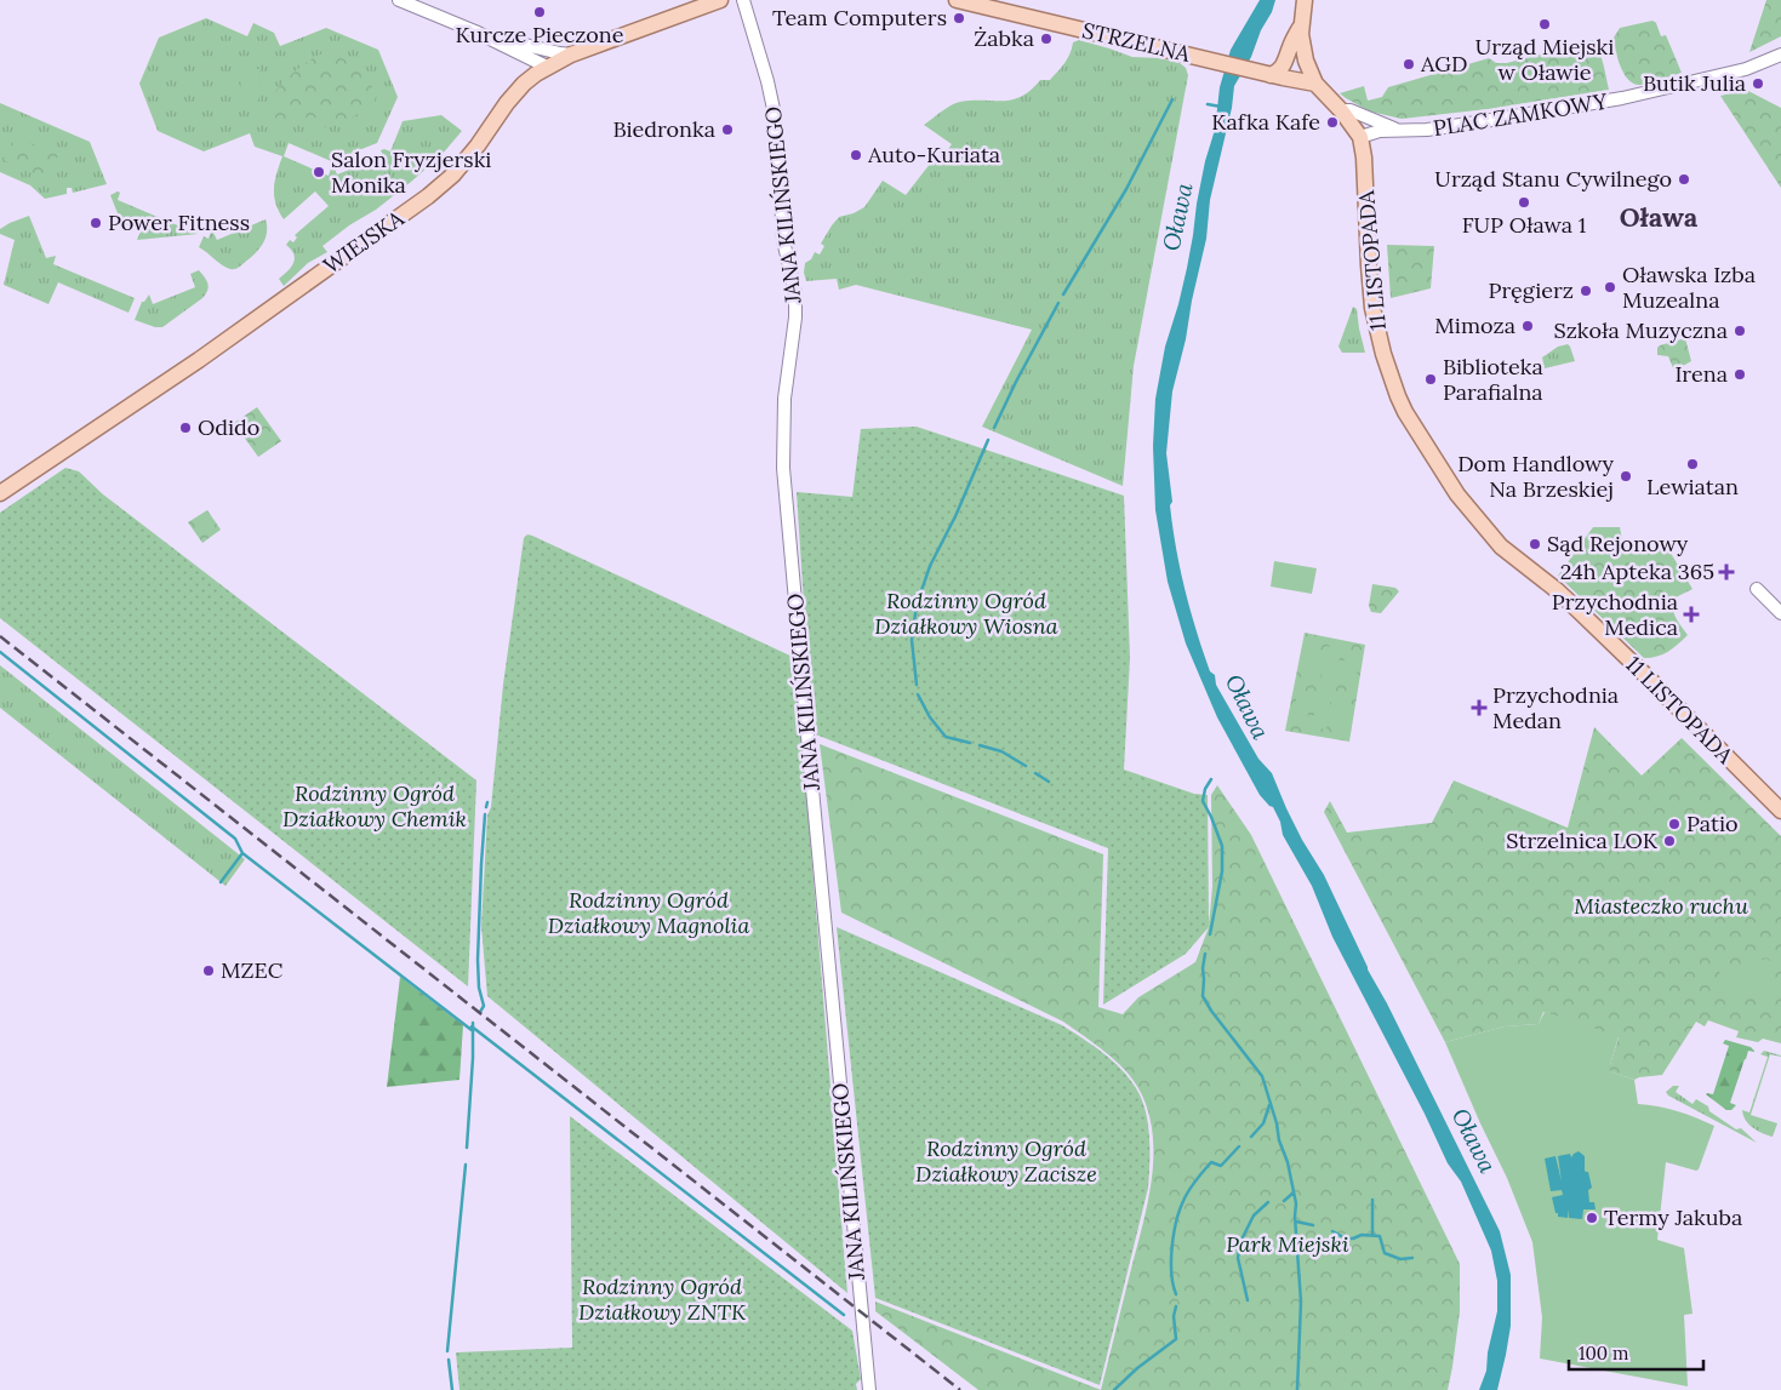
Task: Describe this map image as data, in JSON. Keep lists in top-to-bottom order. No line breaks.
{"streets":{"main road":["STRZELNA","WIEJSKA","11 LISTOPADA"],"street":["PLAC ZAMKOWY","JANA KILIŃSKIEGO"]},"crossings":[["PLAC ZAMKOWY","11 LISTOPADA"]],"districts":["Oława"],"water":["Oława"],"parks":["Rodzinny Ogród Działkowy Wiosna","Rodzinny Ogród Działkowy Chemik","Rodzinny Ogród Działkowy Magnolia","Miasteczko ruchu","Rodzinny Ogród Działkowy Zacisze","Park Miejski","Rodzinny Ogród Działkowy ZNTK"],"places":{"other":["Kurcze Pieczone","Team Computers","Urząd Miejski w Oławie","Żabka","AGD","Butik Julia","Kafka Kafe","Biedronka","Auto-Kuriata","Salon Fryzjerski Monika","Urząd Stanu Cywilnego","FUP Oława 1","Power Fitness","Oławska Izba Muzealna","Pręgierz","Mimoza","Szkoła Muzyczna","Irena","Biblioteka Parafialna","Odido","Lewiatan","Dom Handlowy Na Brzeskiej","Sąd Rejonowy","Patio","Strzelnica LOK","MZEC","Termy Jakuba"],"health":["24h Apteka 365","Przychodnia Medica","Przychodnia Medan"]},"scale_bar":"100 m"}
